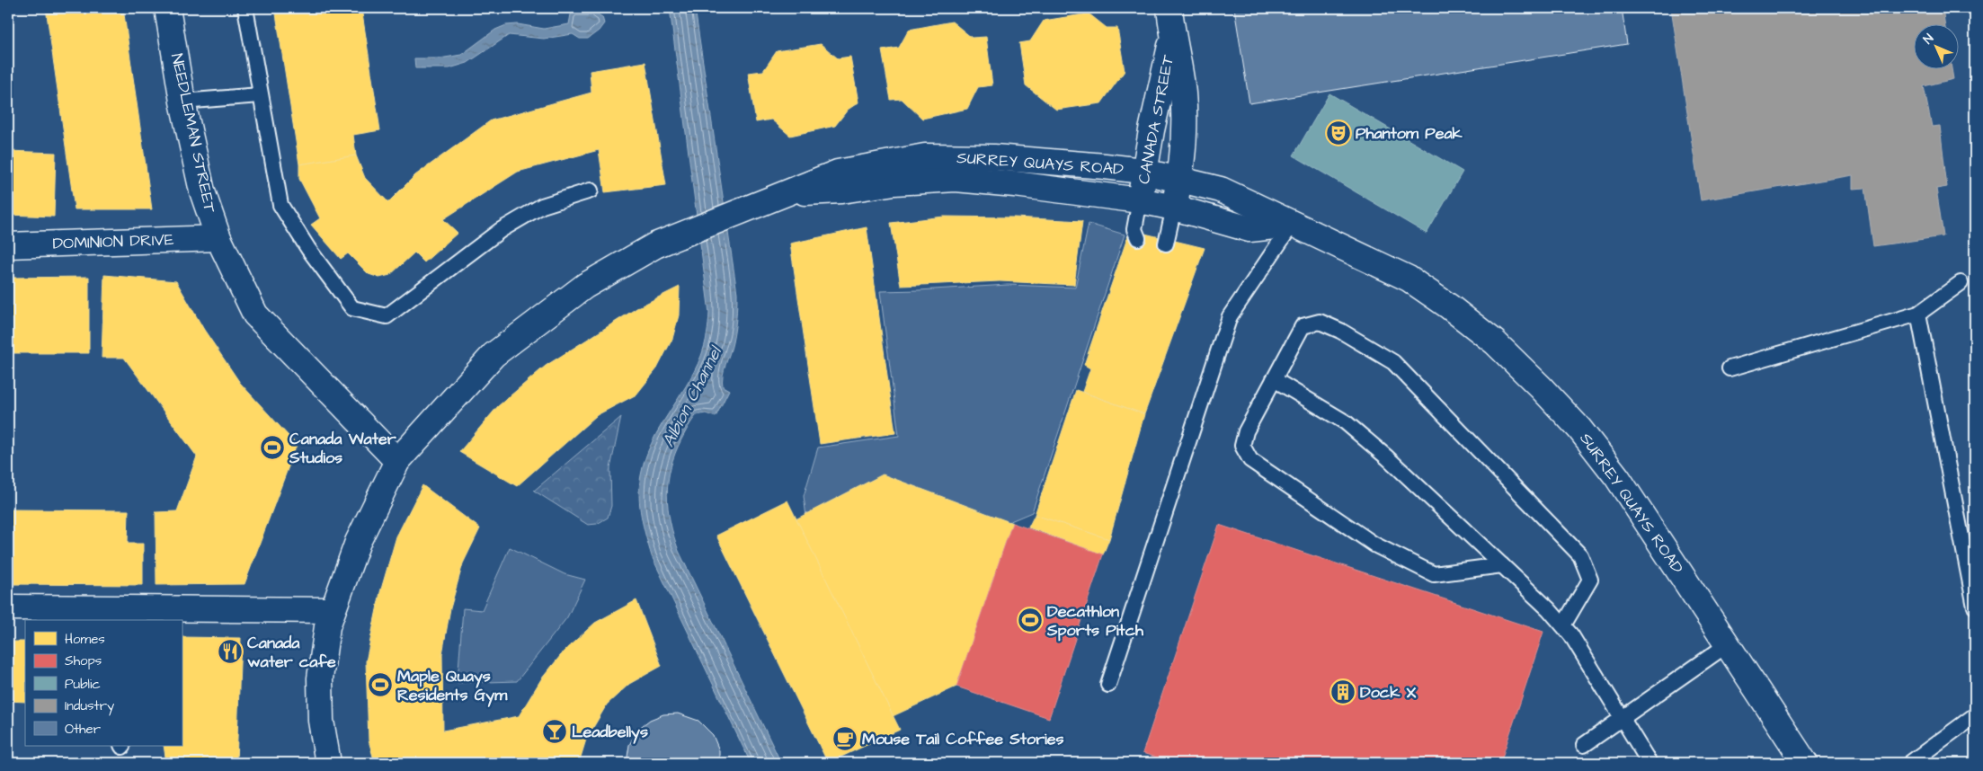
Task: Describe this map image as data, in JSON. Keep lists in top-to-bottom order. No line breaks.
{"streets":{"street":["CANADA STREET","NEEDLEMAN STREET","SURREY QUAYS ROAD","DOMINION DRIVE"]},"crossings":[["CANADA STREET","SURREY QUAYS ROAD"],["NEEDLEMAN STREET","SURREY QUAYS ROAD"],["NEEDLEMAN STREET","DOMINION DRIVE"]],"water":["Albion Channel"],"places":{"theatre":["Phantom Peak"],"sports":["Canada Water Studios","Decathlon Sports Pitch","Maple Quays Residents Gym"],"restaurant":["Canada water cafe"],"building":["Dock X"],"bar":["Leadbellys"],"cafe":["Mouse Tail Coffee Stories"]},"legend":["Homes","Shops","Public","Industry","Other"],"north":"top left"}
